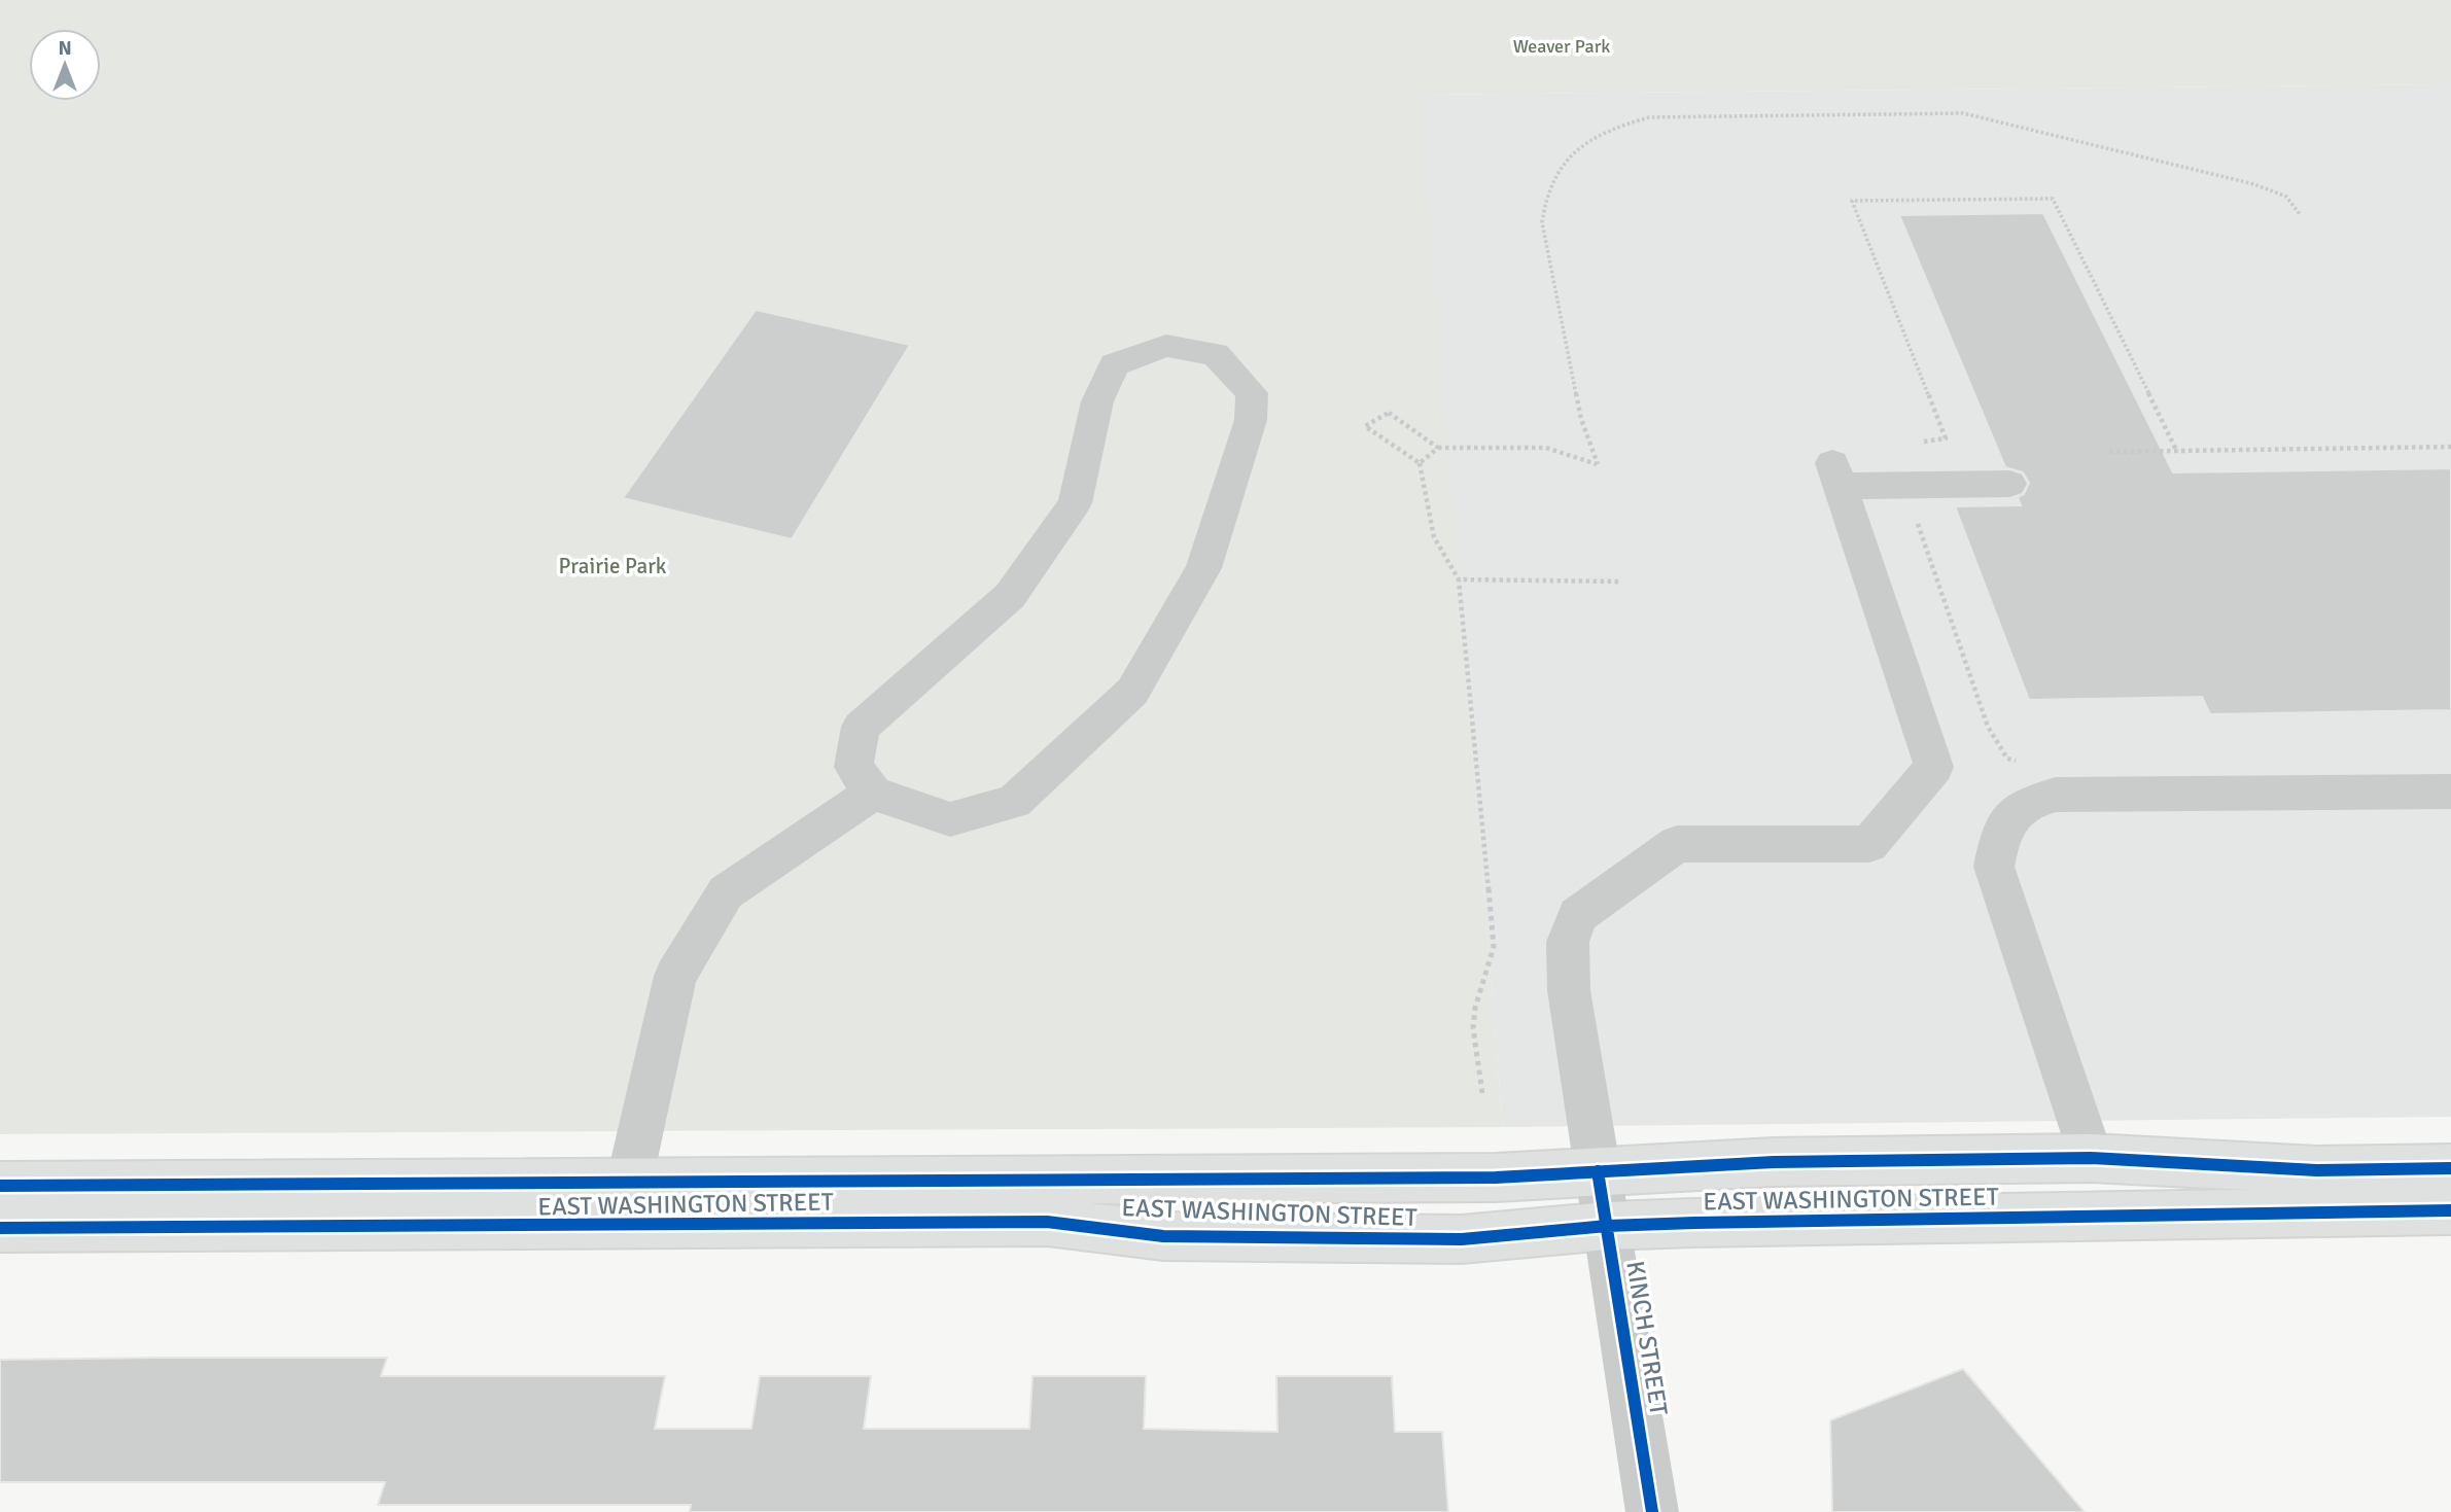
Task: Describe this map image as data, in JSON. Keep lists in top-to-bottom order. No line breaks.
{"streets":{"main road":["EAST WASHINGTON STREET"],"street":["KINCH STREET"]},"crossings":[["EAST WASHINGTON STREET","KINCH STREET"]],"parks":["Weaver Park","Prairie Park"],"north":"top"}
